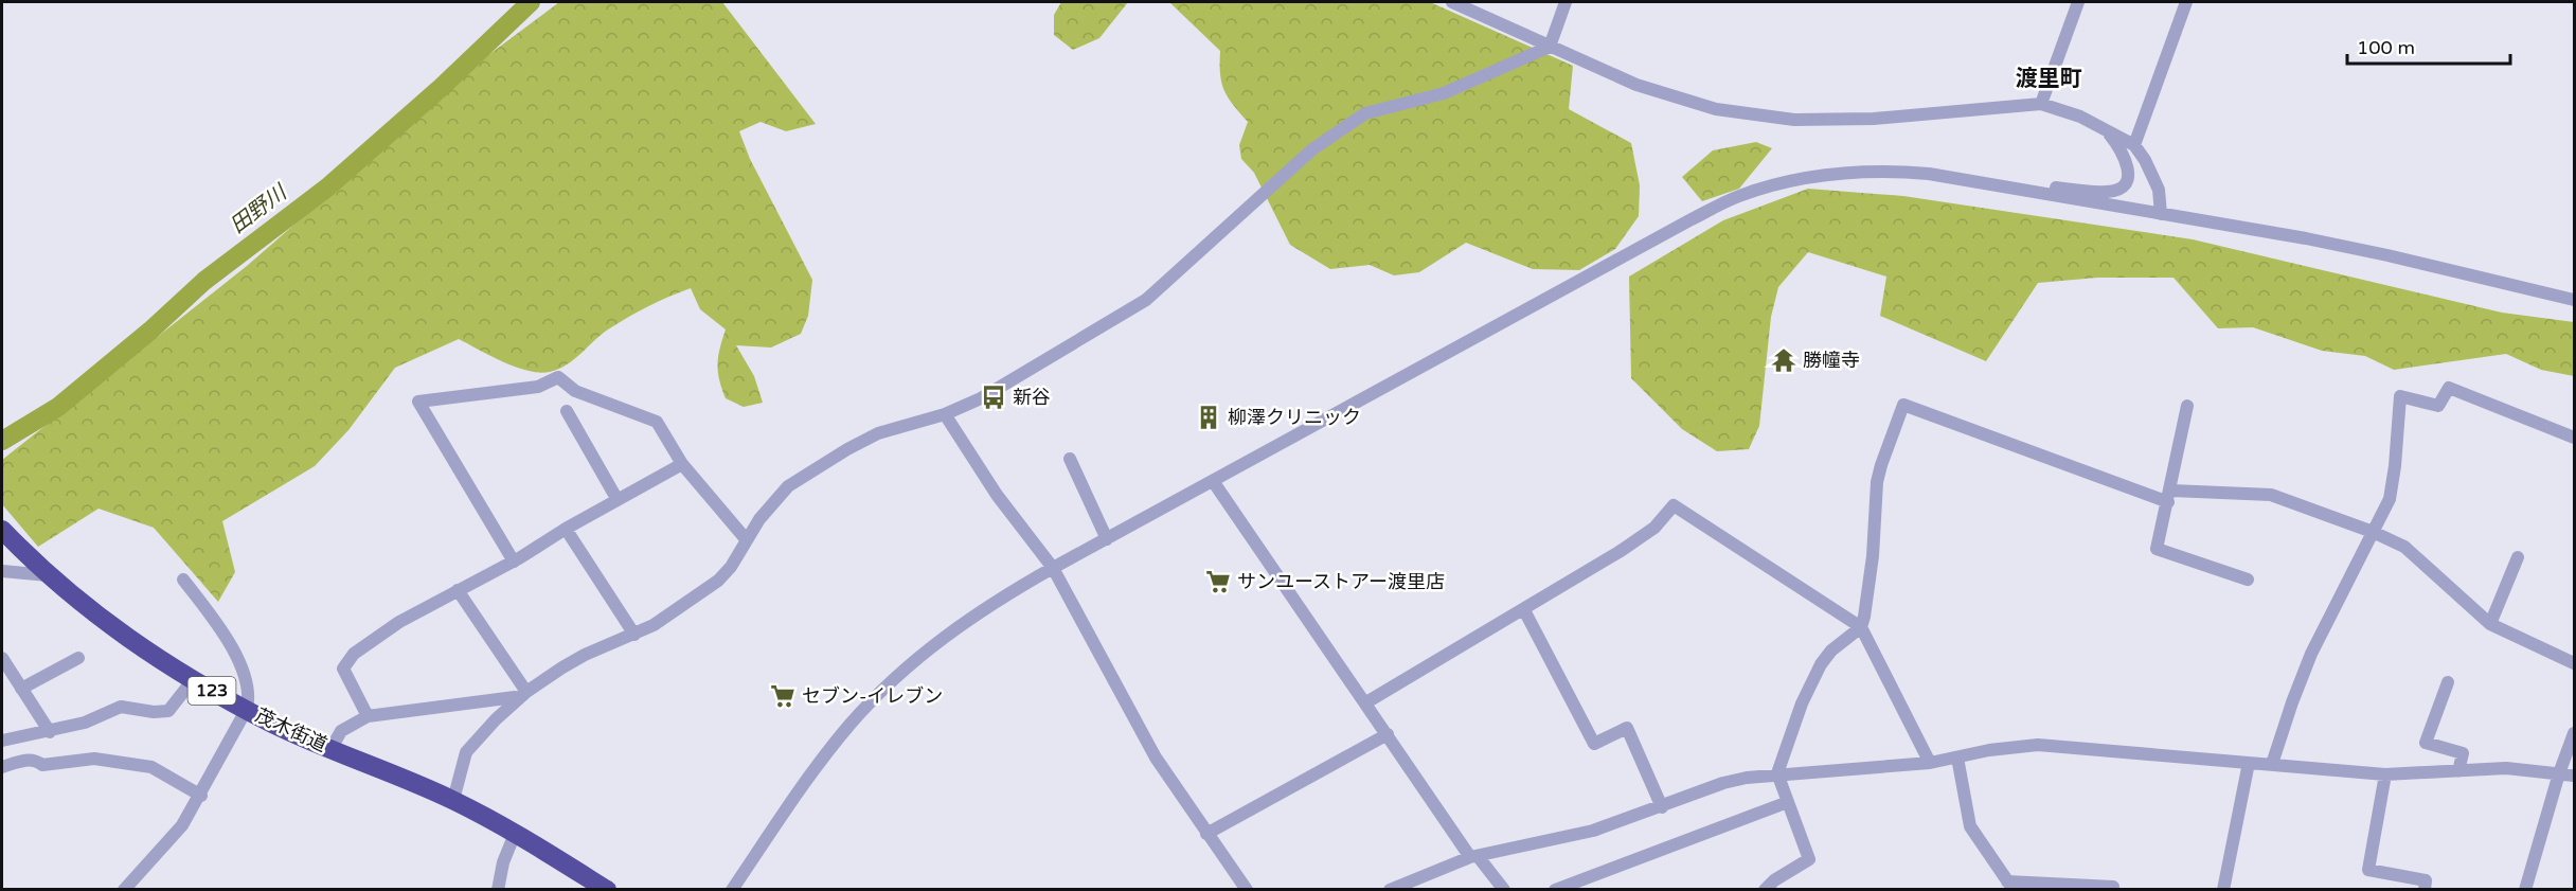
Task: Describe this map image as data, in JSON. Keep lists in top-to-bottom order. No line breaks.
{"streets":{"highway":["123","茂木街道"]},"districts":["渡里町"],"water":["田野川"],"places":{"temple":["勝幢寺"],"bus stop":["新谷"],"building":["柳澤クリニック"],"supermarket":["サンユーストアー渡里店","セブン-イレブン"]},"scale_bar":"100 m"}
